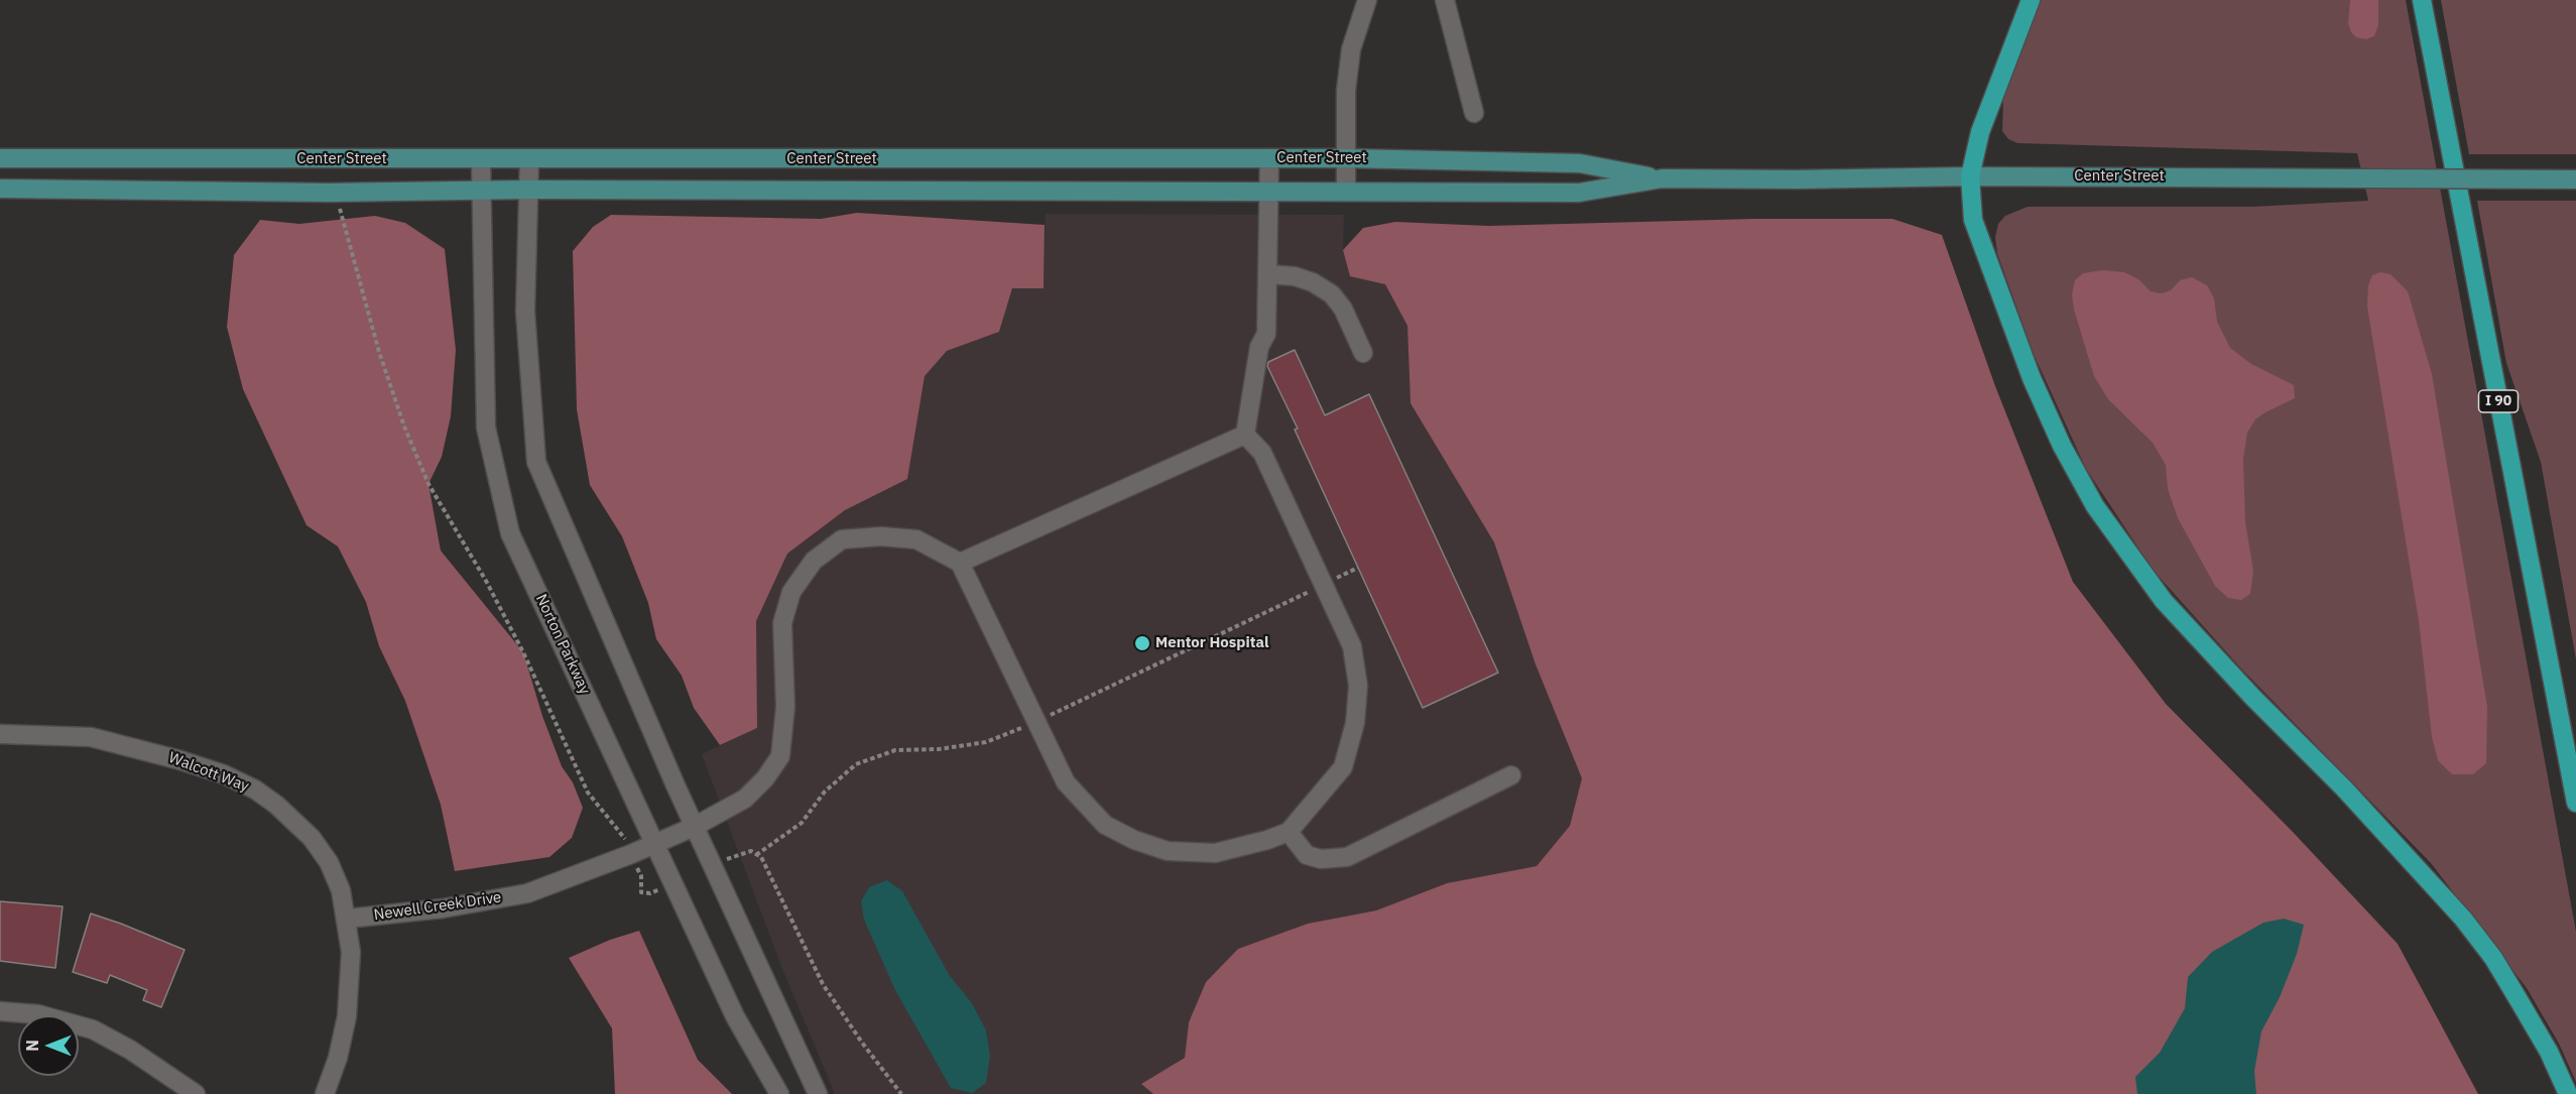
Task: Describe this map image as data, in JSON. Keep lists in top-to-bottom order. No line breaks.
{"streets":{"highway":["I 90"],"main road":["Center Street"],"street":["Norton Parkway","Walcott Way","Newell Creek Drive"]},"crossings":[["Center Street","Norton Parkway"],["Norton Parkway","Newell Creek Drive"],["Walcott Way","Newell Creek Drive"]],"places":["Mentor Hospital"],"north":"left"}
